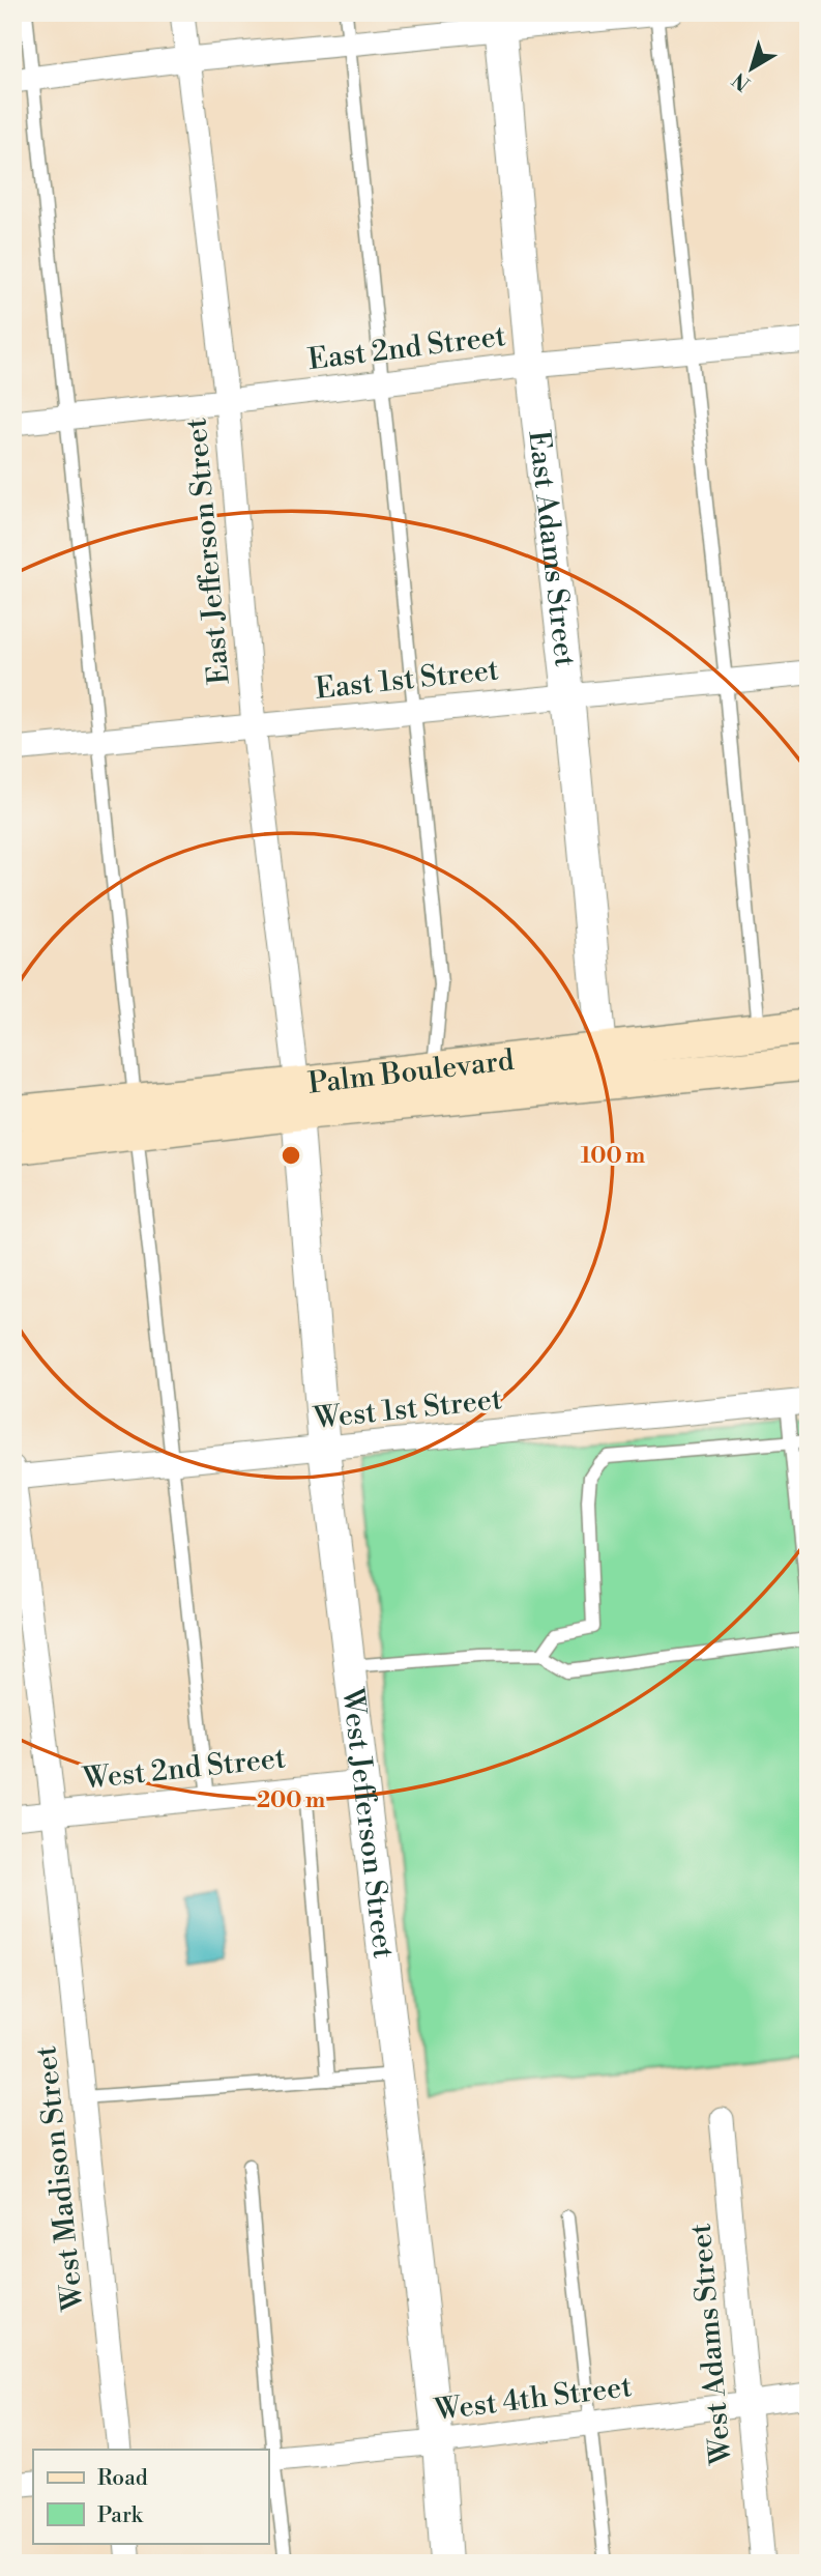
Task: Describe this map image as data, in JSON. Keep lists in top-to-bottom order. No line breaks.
{"streets":{"main road":["Palm Boulevard"],"street":["East 2nd Street","East Adams Street","East Jefferson Street","East 1st Street","West 1st Street","West 2nd Street","West Jefferson Street","West Madison Street","West Adams Street","West 4th Street"]},"crossings":[["East 2nd Street","East Adams Street"],["East 2nd Street","East Jefferson Street"],["East Adams Street","East 1st Street"],["East Adams Street","Palm Boulevard"],["East Jefferson Street","East 1st Street"],["East Jefferson Street","Palm Boulevard"],["East Jefferson Street","West Jefferson Street"],["Palm Boulevard","West Jefferson Street"],["West 1st Street","West Jefferson Street"],["West 1st Street","West Madison Street"],["West 2nd Street","West Jefferson Street"],["West 2nd Street","West Madison Street"],["West Jefferson Street","West 4th Street"],["West Adams Street","West 4th Street"]],"legend":["Road","Park"],"north":"bottom left","rings":["100 m","200 m"]}
